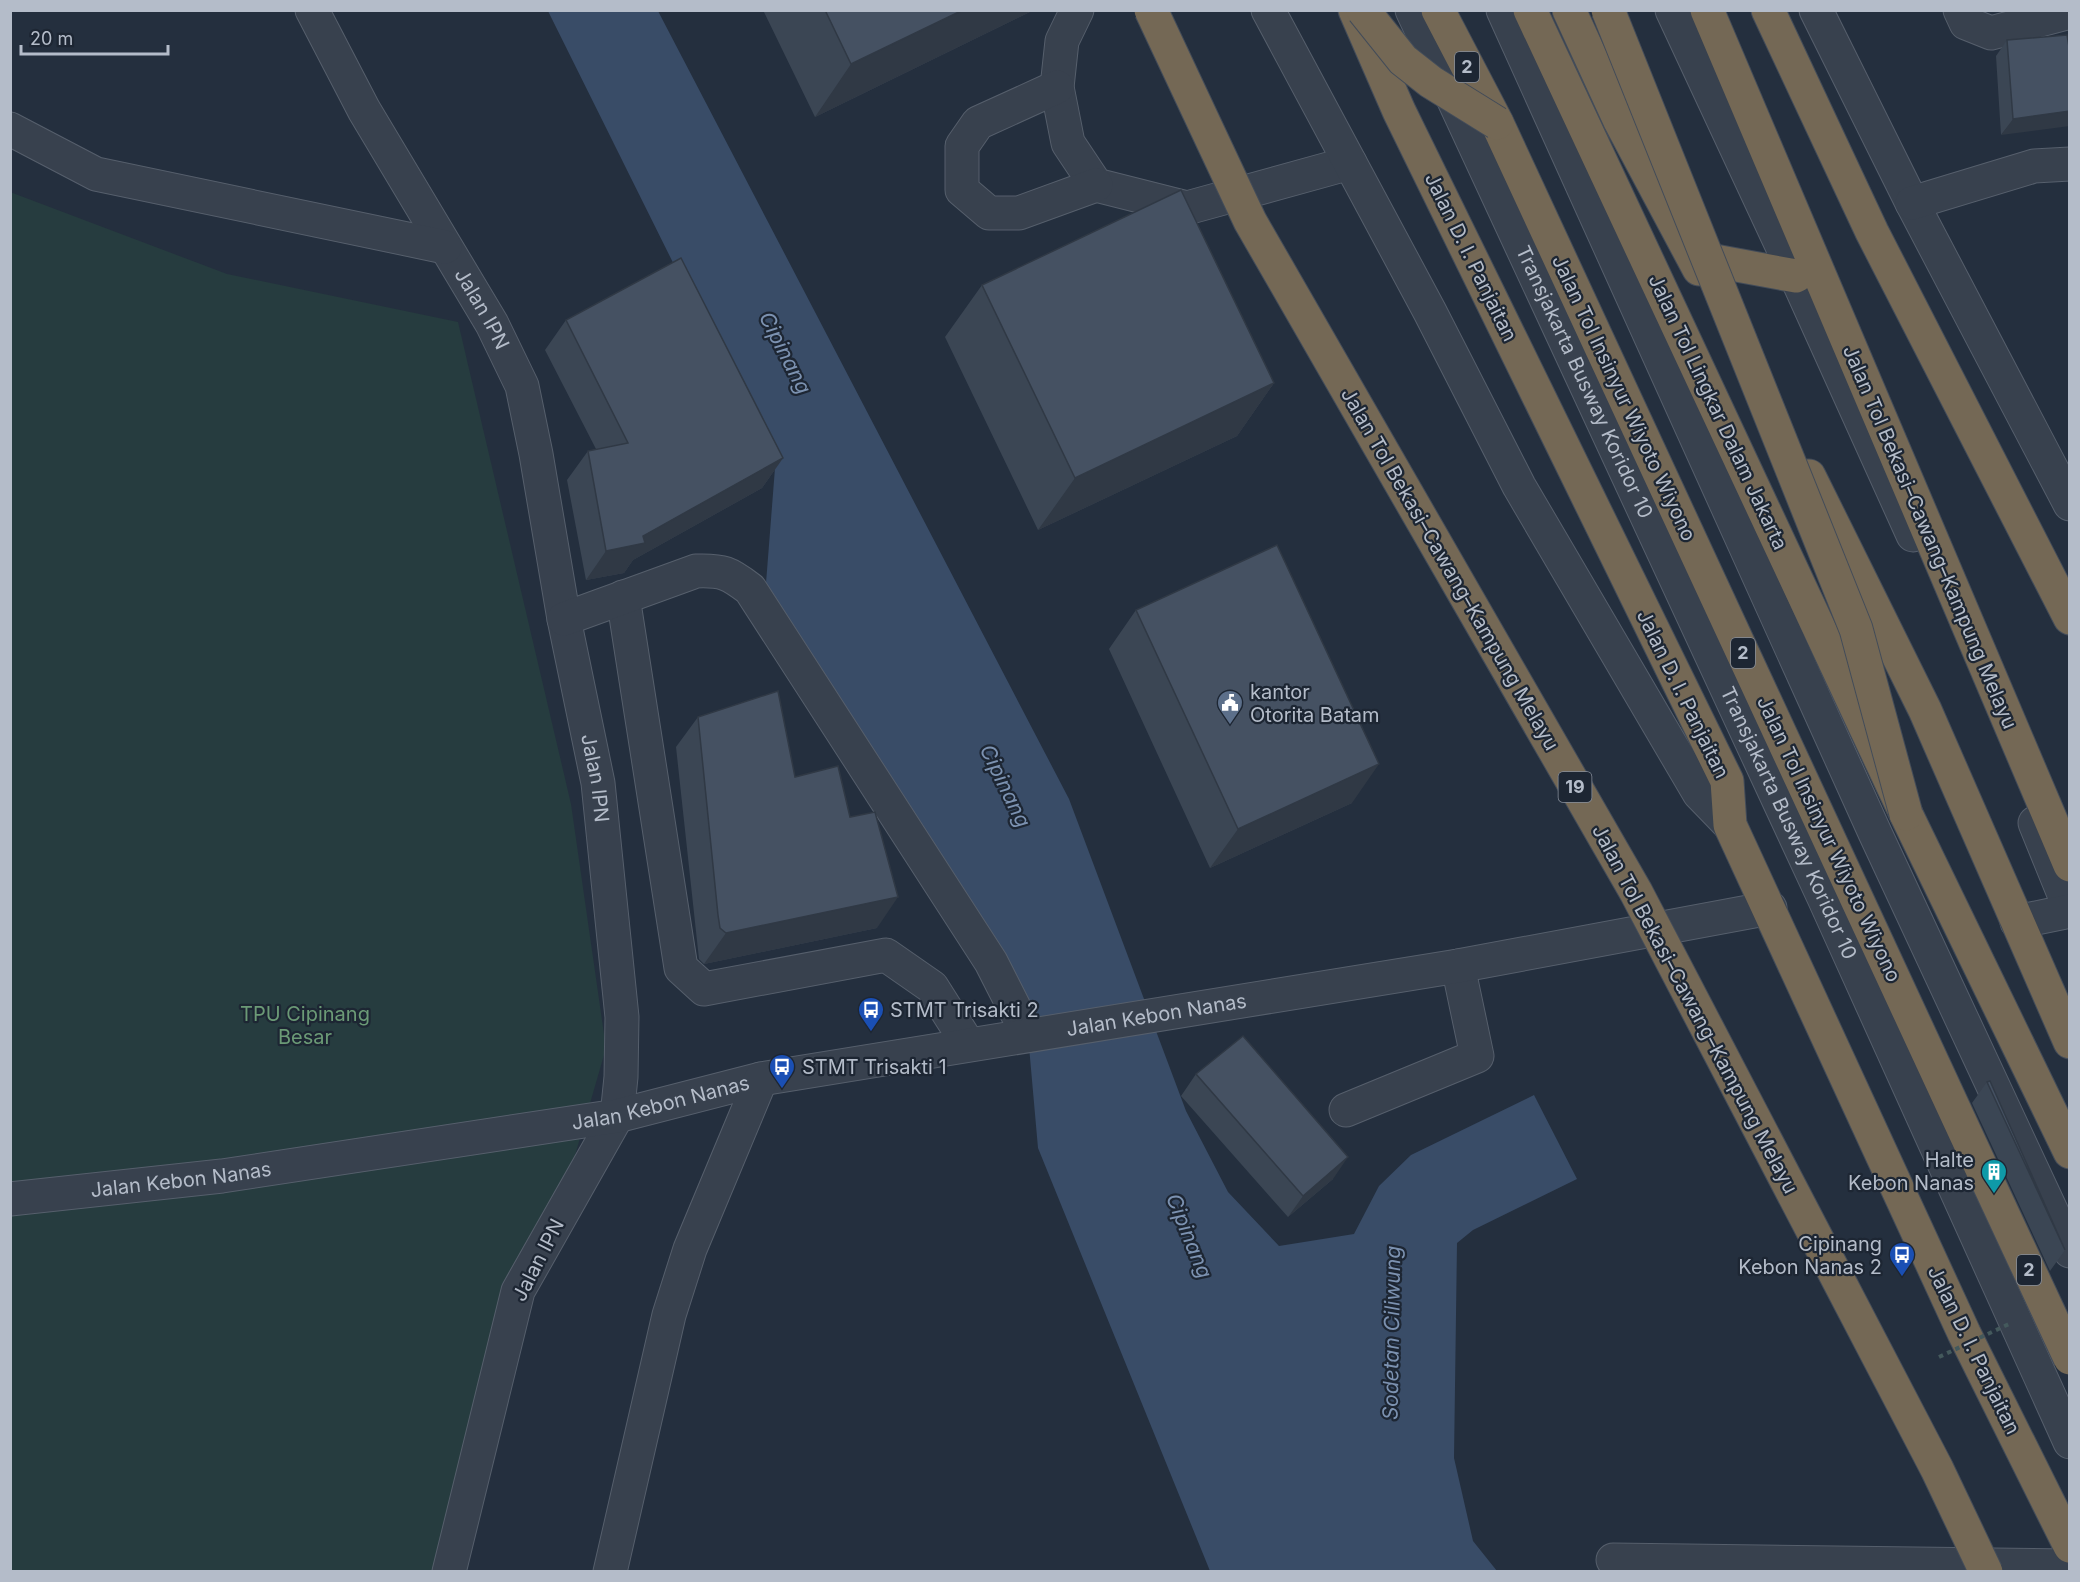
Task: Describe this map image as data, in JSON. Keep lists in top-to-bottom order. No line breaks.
{"streets":{"highway":["2","Jalan D. I. Panjaitan","Jalan Tol Insinyur Wiyoto Wiyono","Jalan Tol Lingkar Dalam Jakarta","Jalan Tol Bekasi–Cawang–Kampung Melayu","19"],"street":["Jalan IPN","Transjakarta Busway Koridor 10","Jalan Kebon Nanas"]},"crossings":[["2","Jalan Tol Insinyur Wiyoto Wiyono"],["Jalan D. I. Panjaitan","Jalan Kebon Nanas"],["Jalan IPN","Jalan Kebon Nanas"]],"water":["Cipinang","Sodetan Ciliwung"],"parks":["TPU Cipinang Besar"],"places":{"public building":["kantor Otorita Batam"],"bus stop":["STMT Trisakti 2","STMT Trisakti 1","Cipinang Kebon Nanas 2"],"building":["Halte Kebon Nanas"]},"scale_bar":"20 m"}
